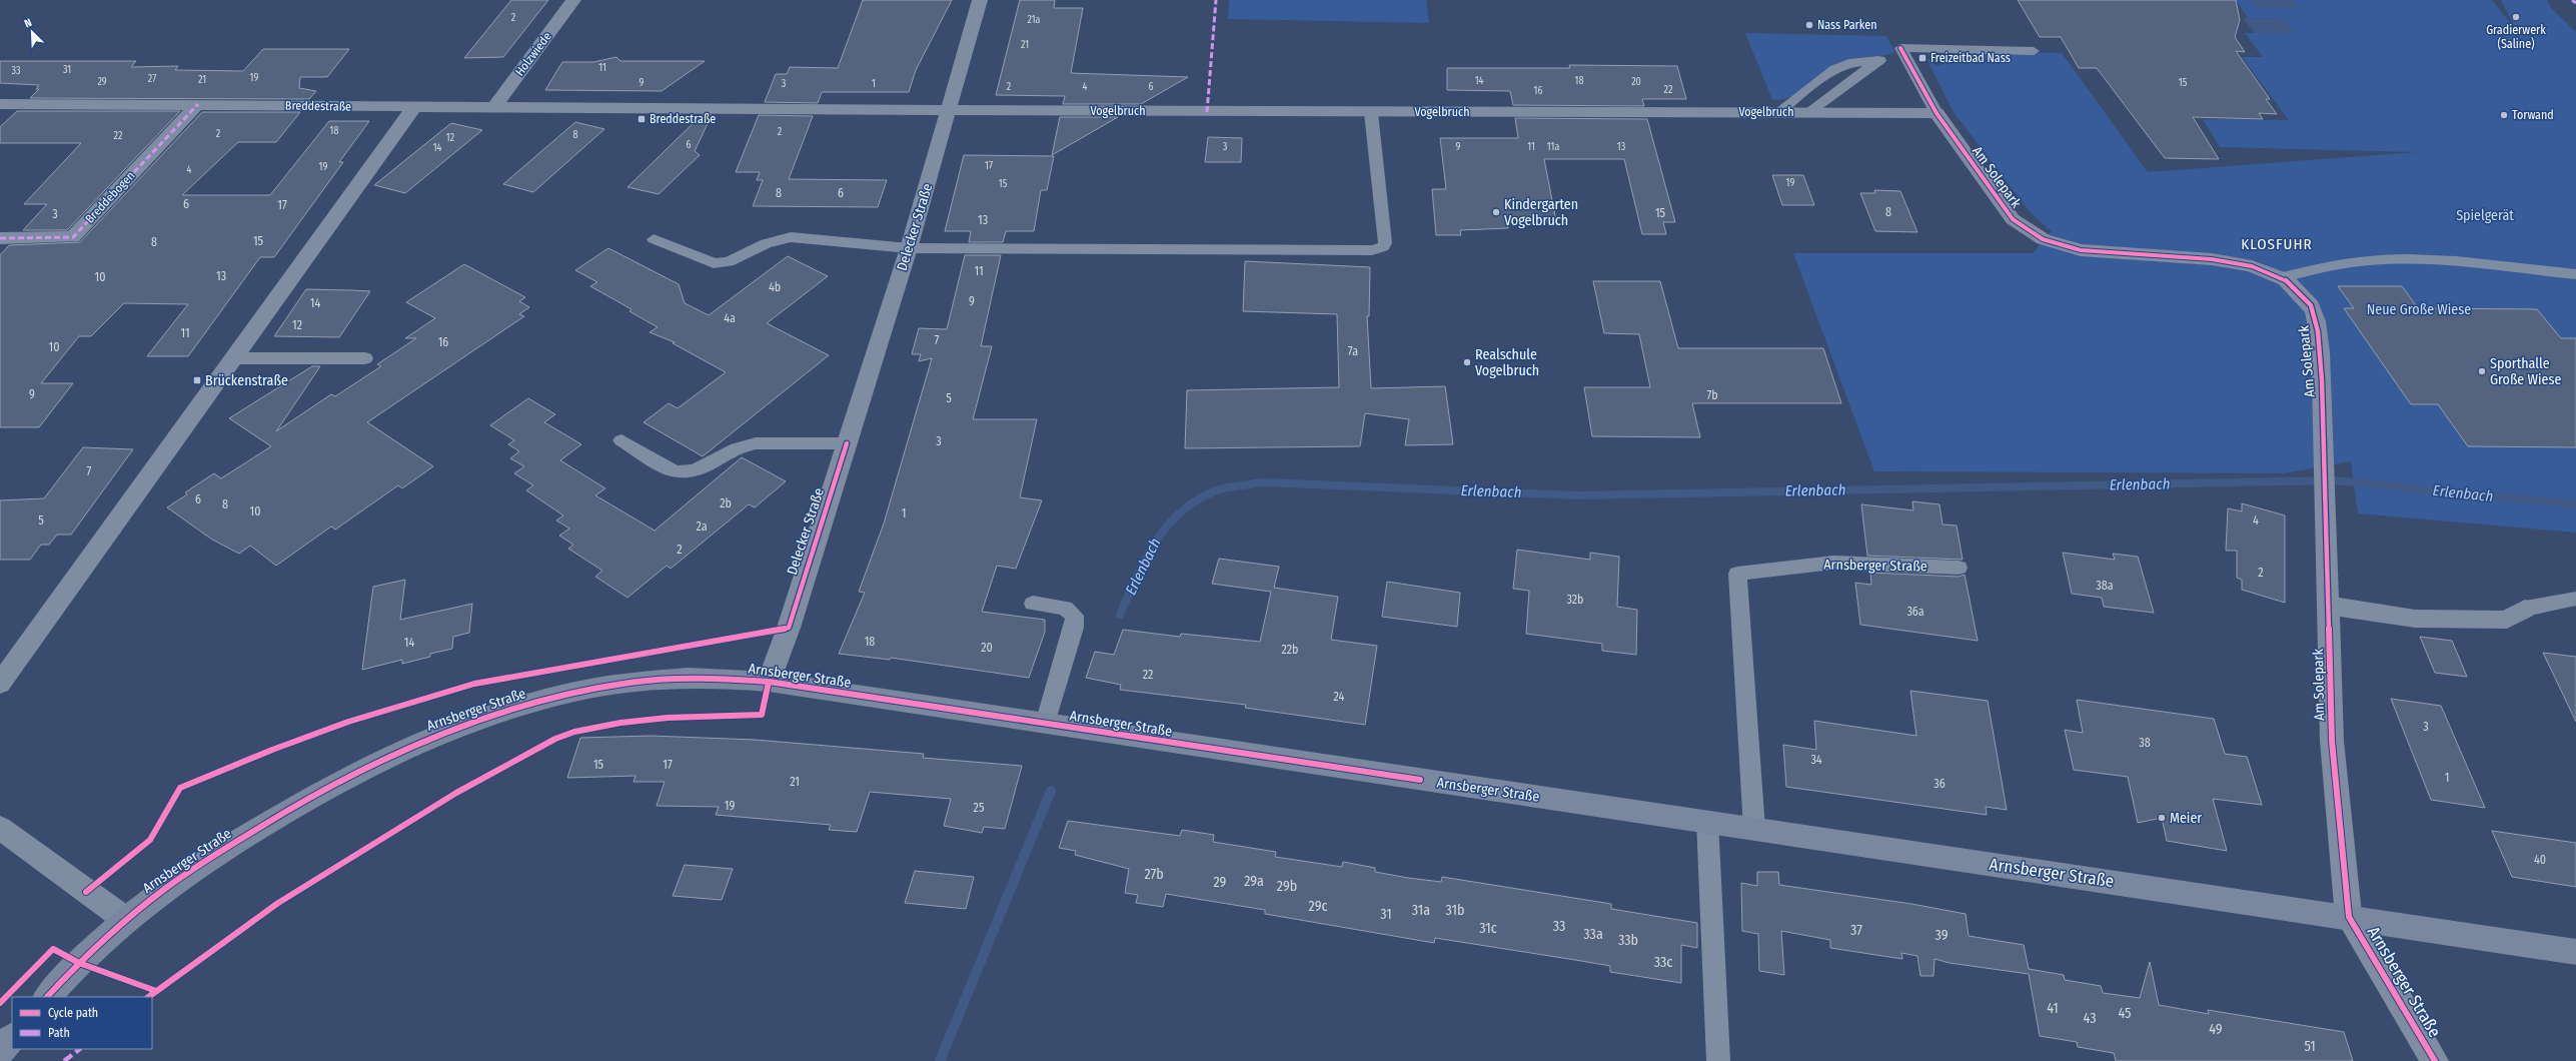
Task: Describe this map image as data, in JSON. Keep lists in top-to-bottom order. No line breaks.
{"streets":{"street":["Holzwiede","Breddestraße","Vogelbruch","Am Solepark","Breddebogen","Delecker Straße","Arnsberger Straße"]},"crossings":[["Holzwiede","Breddestraße"],["Breddestraße","Vogelbruch"],["Breddestraße","Breddebogen"],["Breddestraße","Delecker Straße"],["Vogelbruch","Am Solepark"],["Vogelbruch","Delecker Straße"],["Am Solepark","Arnsberger Straße"],["Delecker Straße","Arnsberger Straße"]],"districts":["KLOSFUHR"],"water":["Erlenbach"],"parks":["Spielgerät","Neue Große Wiese"],"places":{"other":["Gradierwerk (Saline)","Nass Parken","Torwand","Kindergarten Vogelbruch","Realschule Vogelbruch","Sporthalle Große Wiese","Meier"],"transit":["Freizeitbad Nass","Breddestraße","Brückenstraße"]},"house_numbers":["2","21a","21","11","31","33","19","27","21","14","18","29","20","9","15","3","1","2","4","6","22","16","18","2","2","8","22","12","6","3","9","11","11a","13","14","17","19","4","19","15","8","6","6","17","8","15","3","13","15","8","11","13","10","4b","9","14","4a","12","11","7","16","10","7a","9","7b","5","3","7","6","2b","8","10","1","5","4","2a","2","2","38a","32b","36a","18","14","20","22b","22","24","3","38","34","15","17","1","21","36","19","25","40","27b","29a","29","29b","29c","31a","31b","31","33","31c","37","33a","39","33b","33c","41","45","43","49","51"],"legend":["Cycle path","Path"],"north":"top left"}
